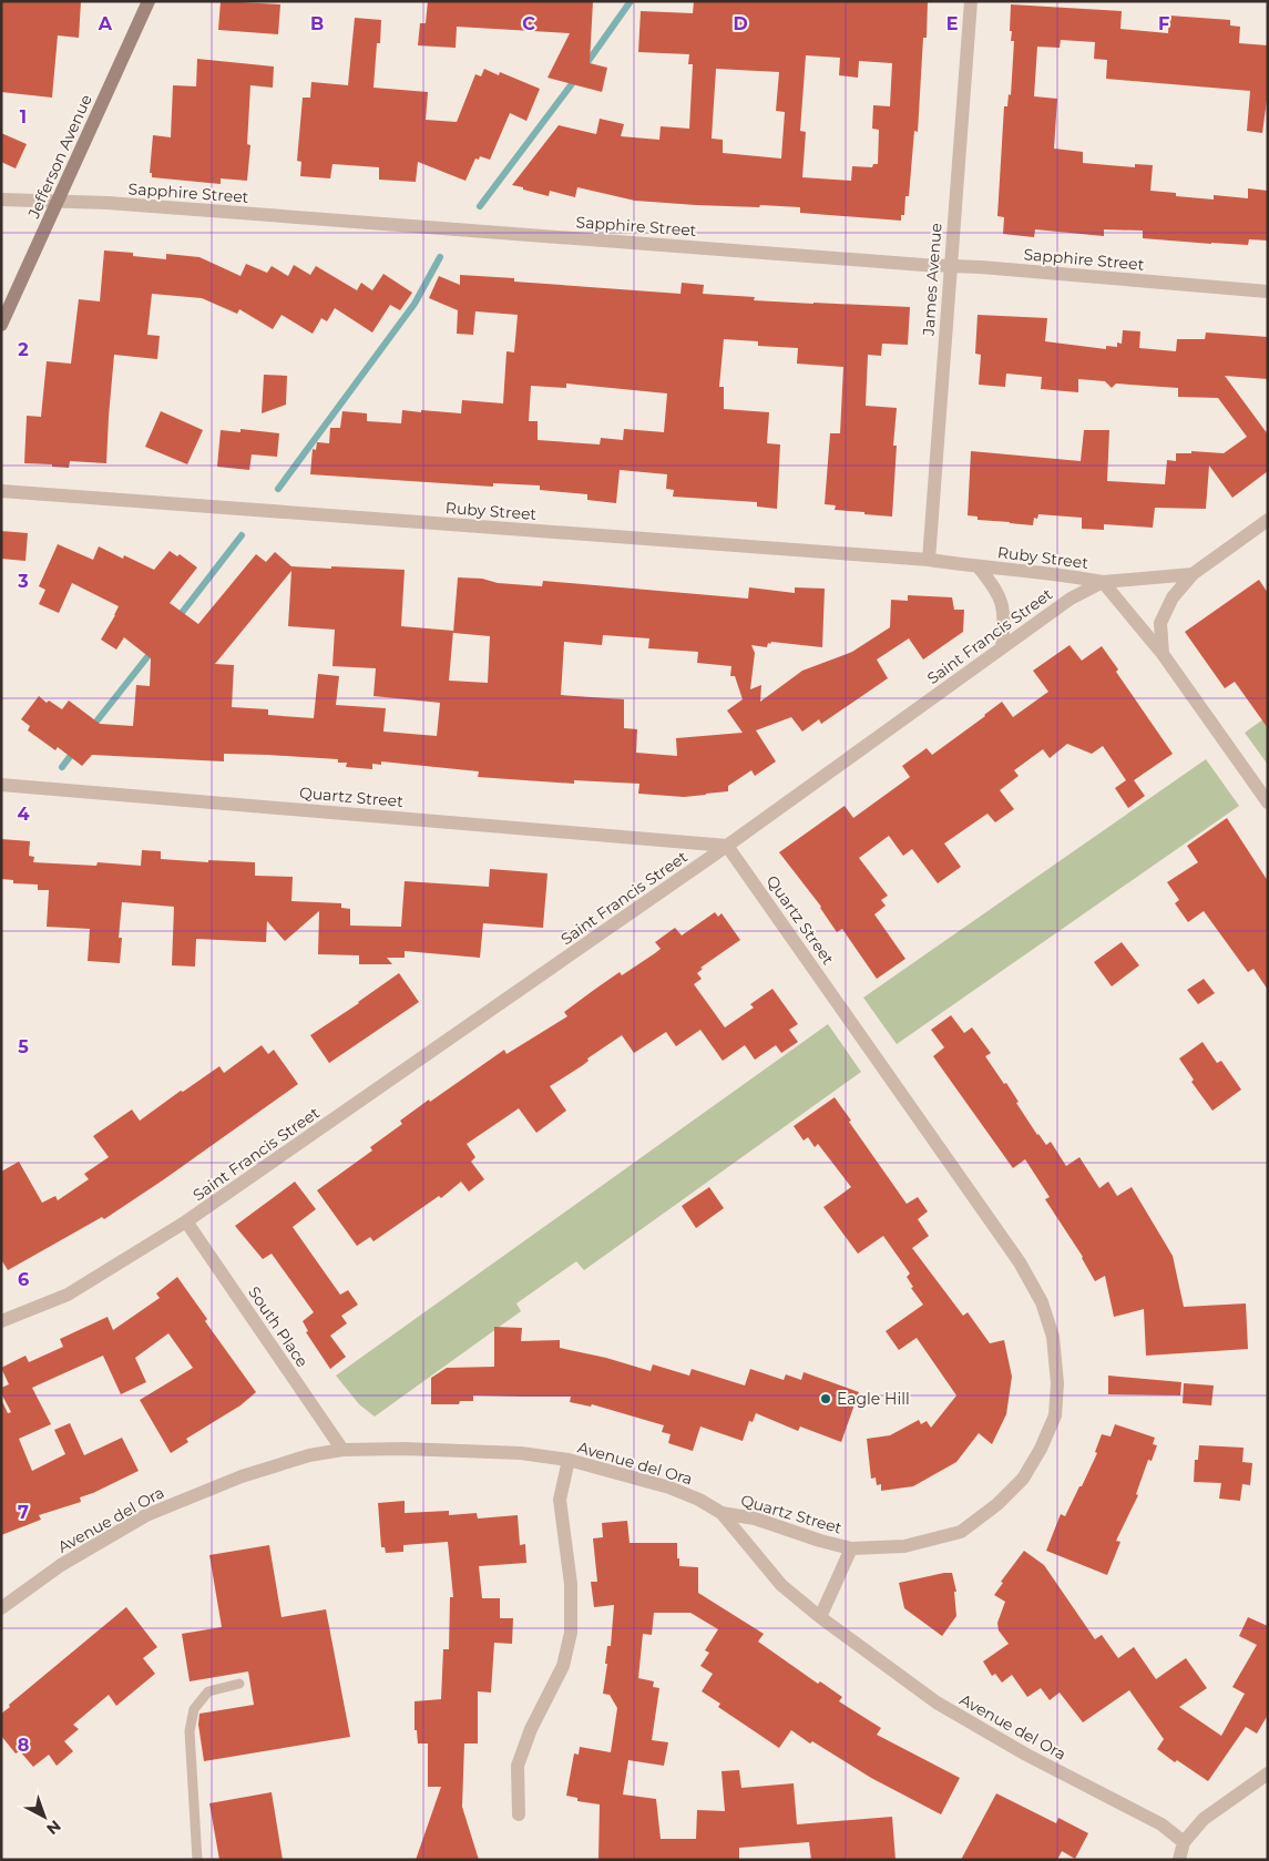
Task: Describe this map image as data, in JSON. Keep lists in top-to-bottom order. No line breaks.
{"streets":{"main road":["Jefferson Avenue"],"street":["Sapphire Street","James Avenue","Ruby Street","Saint Francis Street","Quartz Street","South Place","Avenue del Ora"]},"crossings":[["Jefferson Avenue","Sapphire Street"],["Sapphire Street","James Avenue"],["James Avenue","Ruby Street"],["Ruby Street","Saint Francis Street"],["Saint Francis Street","Quartz Street"],["Saint Francis Street","South Place"],["Quartz Street","Avenue del Ora"],["South Place","Avenue del Ora"]],"places":["Eagle Hill"],"north":"bottom right","grid":{"columns":["A","B","C","D","E","F"],"rows":["1","2","3","4","5","6","7","8"]}}
